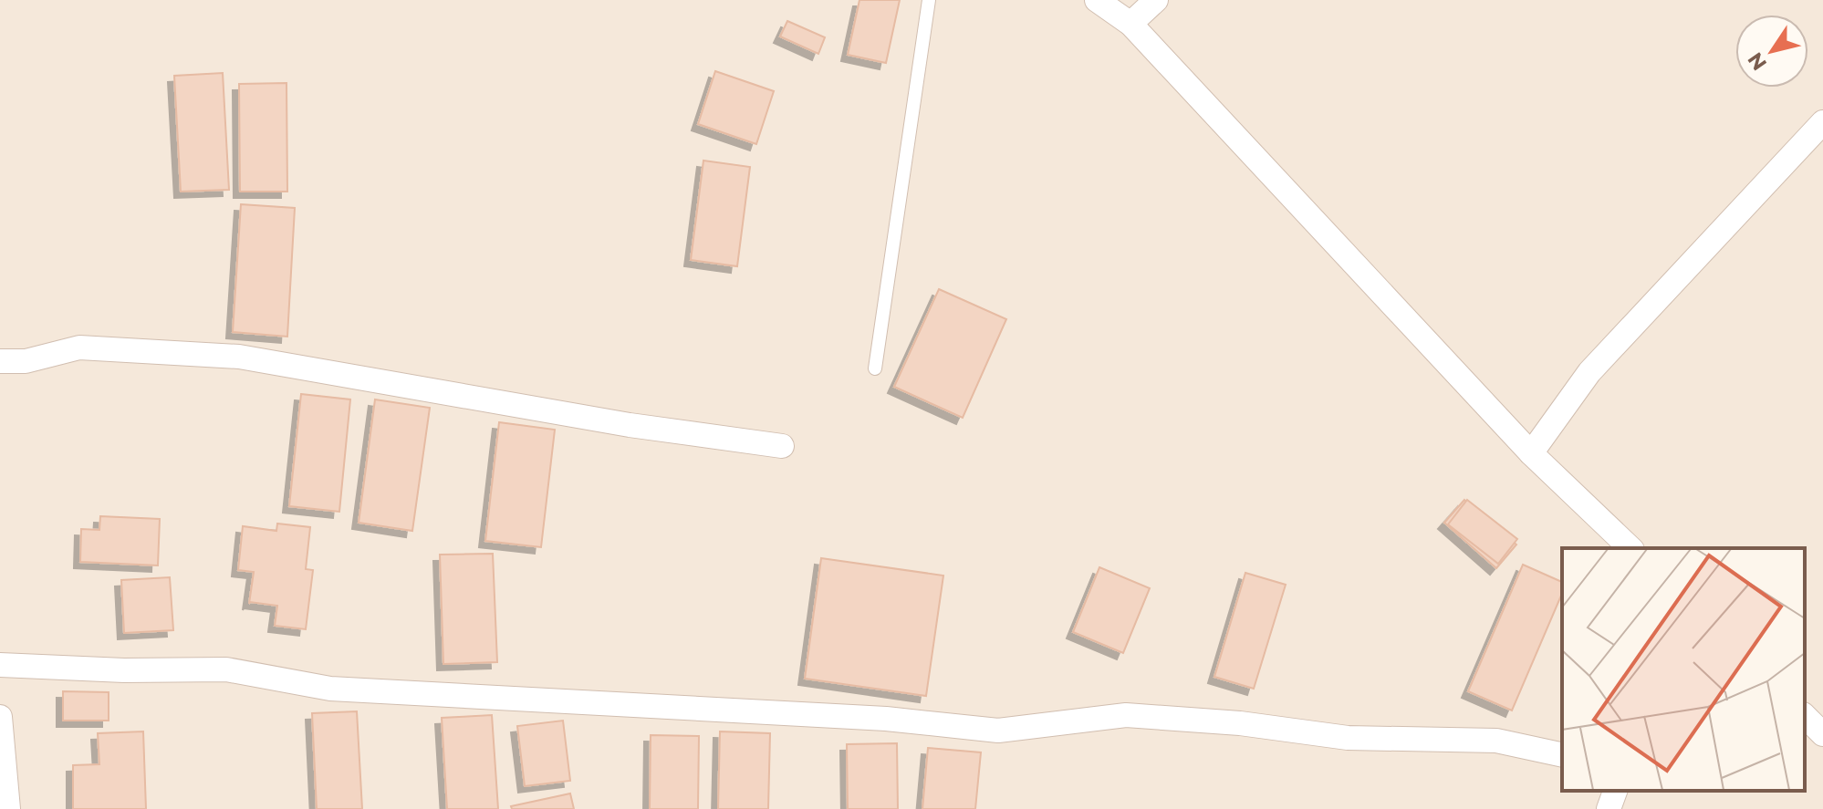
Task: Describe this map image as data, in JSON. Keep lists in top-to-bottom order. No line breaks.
{"north":"bottom left"}
